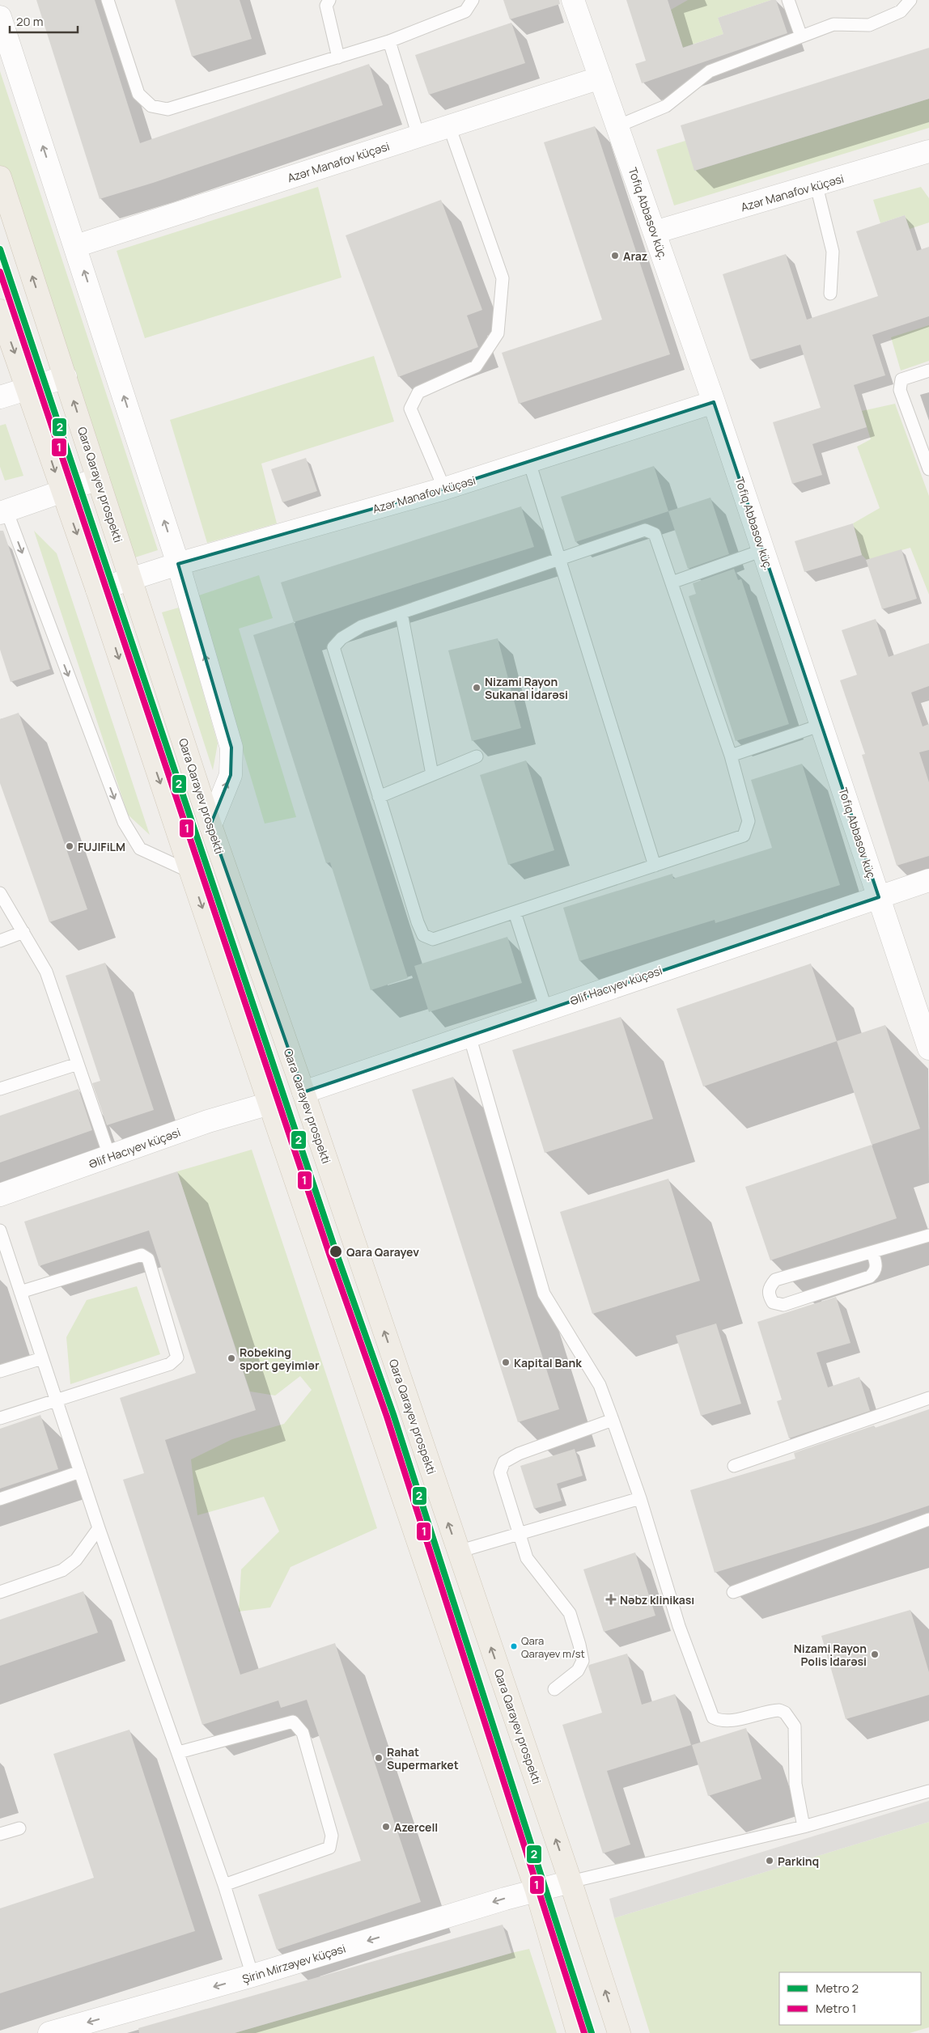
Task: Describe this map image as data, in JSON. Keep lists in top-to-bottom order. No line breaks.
{"streets":{"main road":["Qara Qarayev prospekti"],"street":["Azər Manafov küçəsi","Tofiq Abbasov küç.","Əlif Hacıyev küçəsi","Şirin Mirzəyev küçəsi"]},"crossings":[["Azər Manafov küçəsi","Tofiq Abbasov küç."],["Azər Manafov küçəsi","Qara Qarayev prospekti"],["Tofiq Abbasov küç.","Əlif Hacıyev küçəsi"],["Qara Qarayev prospekti","Əlif Hacıyev küçəsi"],["Qara Qarayev prospekti","Şirin Mirzəyev küçəsi"]],"one_way":["Şirin Mirzəyev küçəsi"],"places":{"other":["Araz","Nizami Rayon Sukanal İdarəsi","FUJIFiLM","Qara Qarayev","Robeking sport geyimlər","Kapital Bank","Qara Qarayev m/st","Nizami Rayon Polis İdarəsi","Rahat Supermarket","Azercell","Parkinq"],"health":["Nəbz klinikası"]},"lines":["metro line 2","metro line 1"],"legend":["Metro 2","Metro 1"],"scale_bar":"20 m"}
